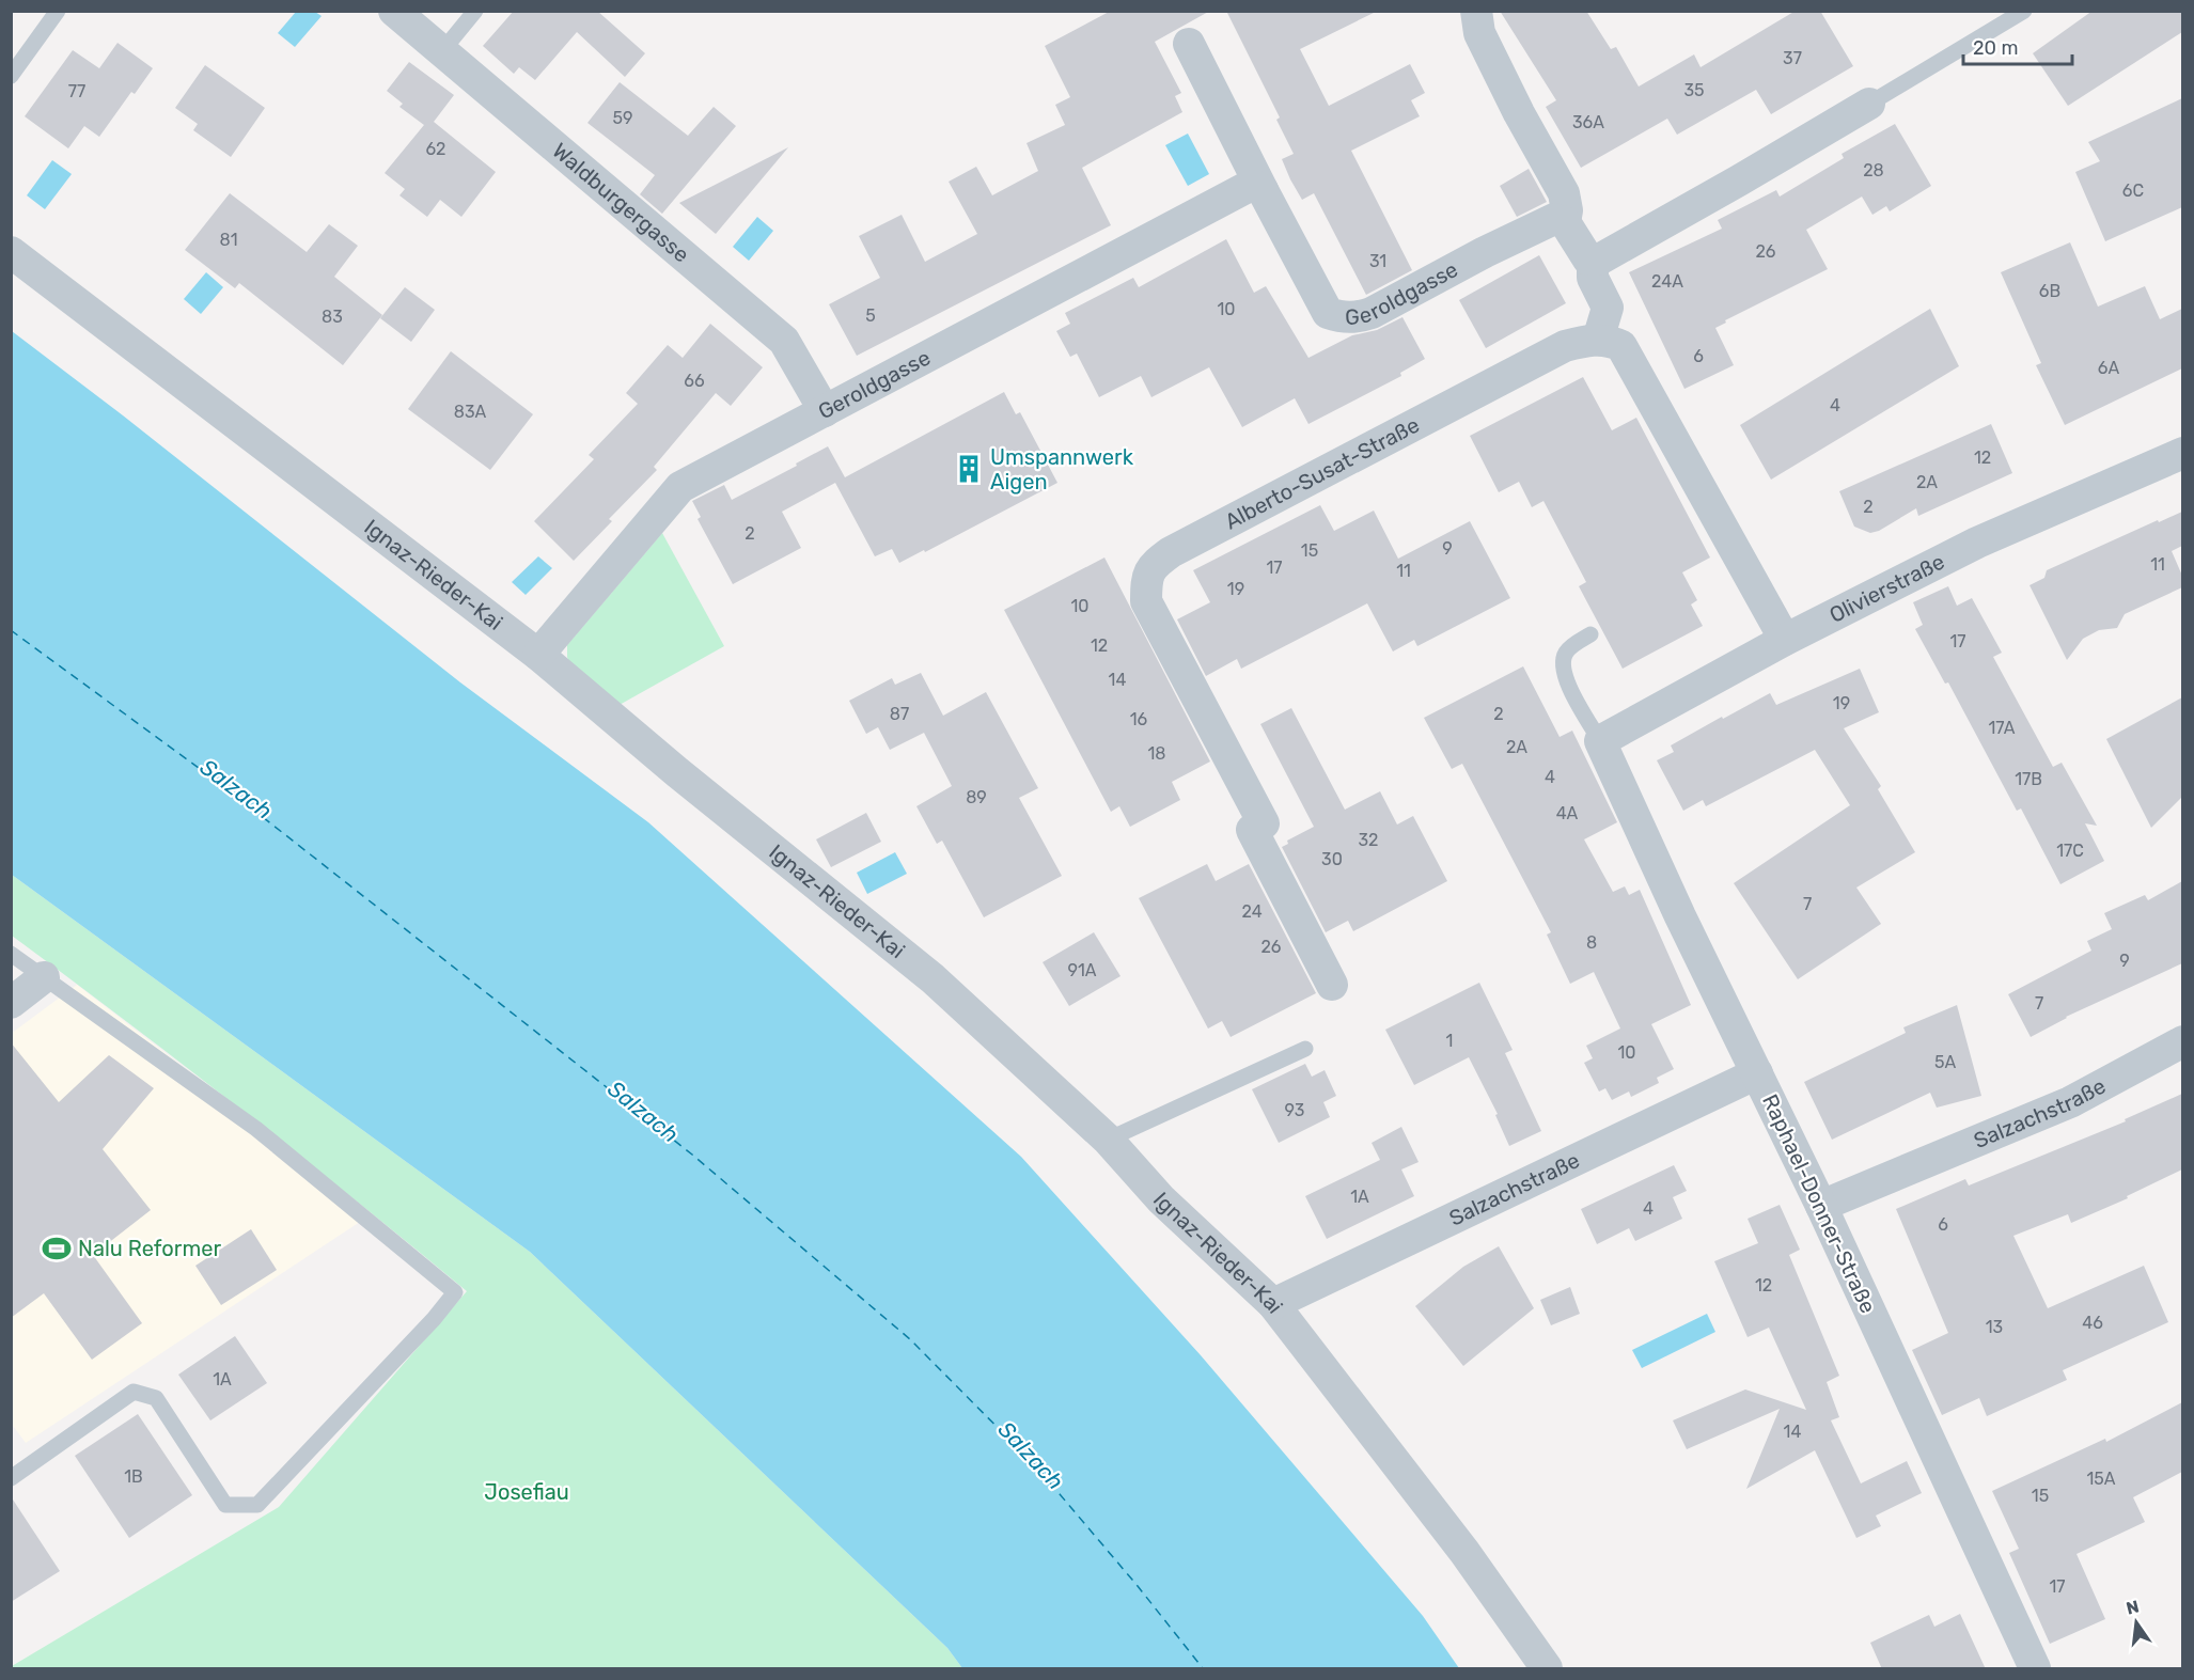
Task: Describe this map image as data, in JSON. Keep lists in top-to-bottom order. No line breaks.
{"streets":{"street":["Waldburgergasse","Geroldgasse","Alberto-Susat-Straße","Ignaz-Rieder-Kai","Olivierstraße","Salzachstraße","Raphael-Donner-Straße"]},"crossings":[["Waldburgergasse","Geroldgasse"],["Geroldgasse","Ignaz-Rieder-Kai"],["Ignaz-Rieder-Kai","Salzachstraße"],["Olivierstraße","Raphael-Donner-Straße"],["Salzachstraße","Raphael-Donner-Straße"]],"water":["Salzach"],"parks":["Josefiau"],"places":{"building":["Umspannwerk Aigen"],"sports":["Nalu Reformer"]},"house_numbers":["37","35","77","59","36A","62","28","6C","81","26","31","24A","6B","10","5","83","6","6A","66","4","83A","12","2A","2","2","9","15","11","17","11","19","10","17","12","14","19","87","2","16","17A","2A","18","4","17B","89","4A","32","17C","30","7","24","8","26","9","91A","7","1","10","5A","93","1A","4","6","12","46","13","1A","14","1B","15A","15","17"],"scale_bar":"20 m","north":"top"}
